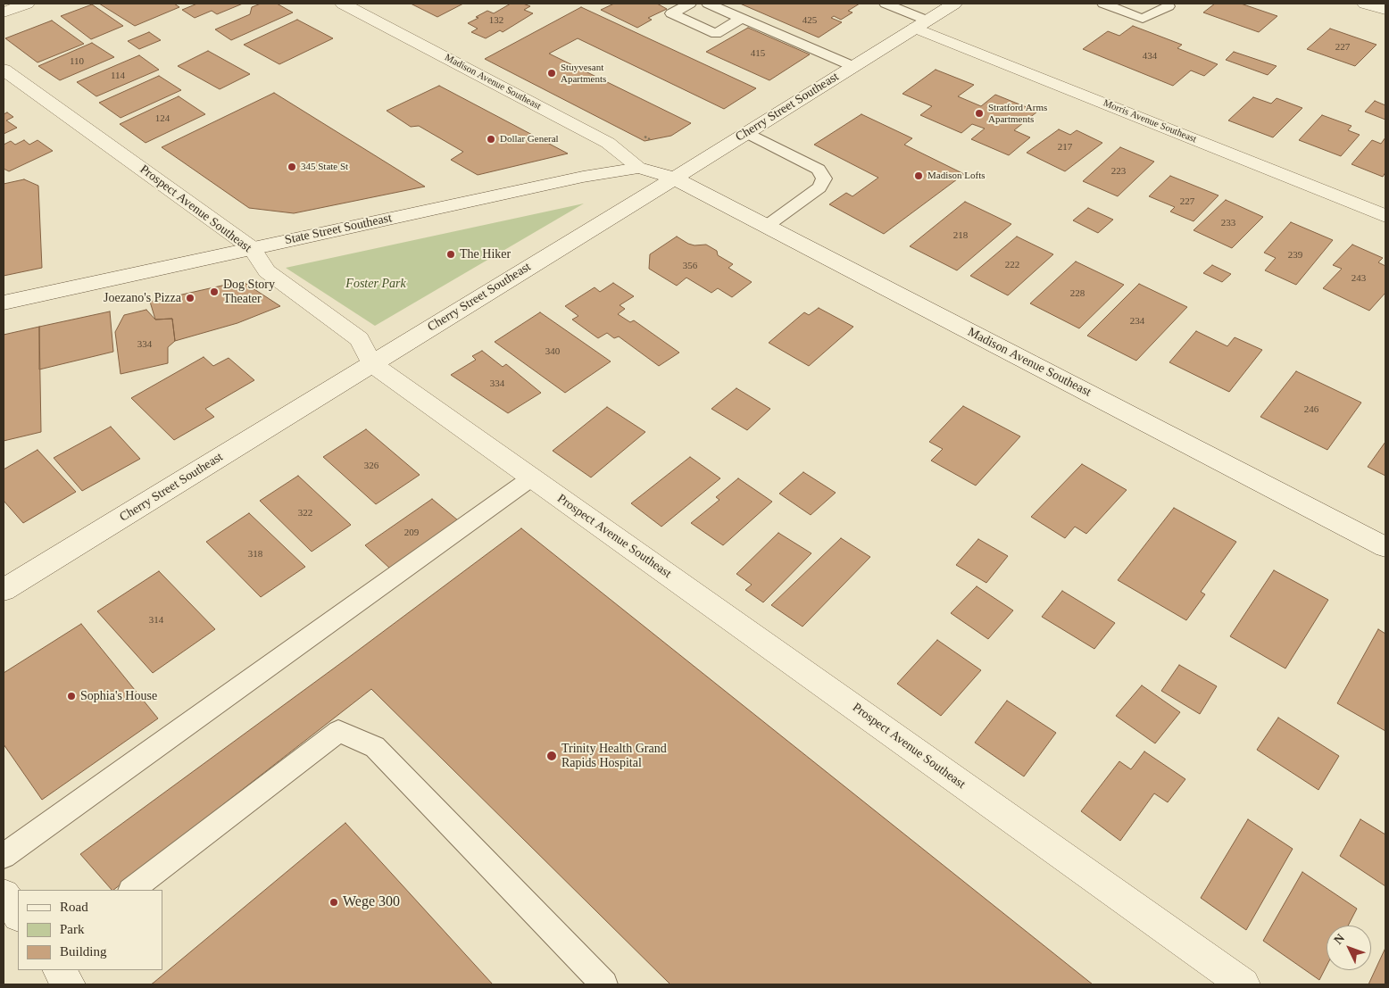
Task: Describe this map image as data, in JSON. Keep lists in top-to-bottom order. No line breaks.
{"streets":{"street":["Madison Avenue Southeast","Cherry Street Southeast","Morris Avenue Southeast","Prospect Avenue Southeast","State Street Southeast"]},"crossings":[["Madison Avenue Southeast","Cherry Street Southeast"],["Madison Avenue Southeast","State Street Southeast"],["Cherry Street Southeast","Morris Avenue Southeast"],["Cherry Street Southeast","Prospect Avenue Southeast"],["Cherry Street Southeast","State Street Southeast"],["Prospect Avenue Southeast","State Street Southeast"]],"parks":["Foster Park"],"places":["Stuyvesant Apartments","Stratford Arms Apartments","Dollar General","345 State St","Madison Lofts","The Hiker","Dog Story Theater","Joezano's Pizza","Sophia's House","Trinity Health Grand Rapids Hospital","Wege 300"],"house_numbers":["132","425","227","415","434","110","114","124","217","223","227","233","218","239","222","356","243","228","234","334","340","334","246","326","322","209","318","314"],"legend":["Road","Park","Building"],"north":"top left"}
